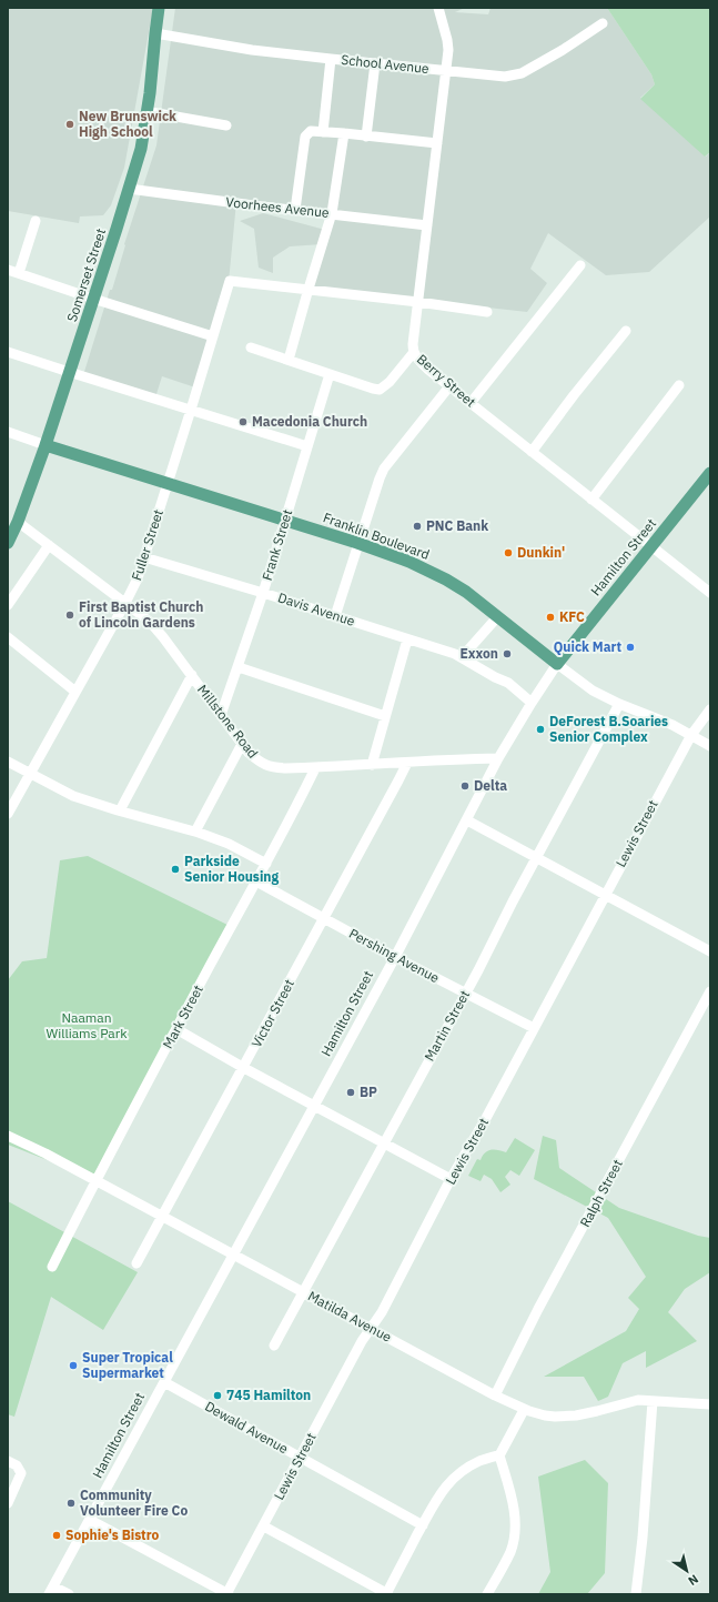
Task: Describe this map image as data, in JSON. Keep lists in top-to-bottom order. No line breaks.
{"streets":{"main road":["Somerset Street","Franklin Boulevard","Hamilton Street"],"street":["School Avenue","Voorhees Avenue","Berry Street","Fuller Street","Frank Street","Davis Avenue","Millstone Road","Lewis Street","Pershing Avenue","Victor Street","Mark Street","Martin Street","Ralph Street","Matilda Avenue","Dewald Avenue"]},"crossings":[["School Avenue","Somerset Street"],["School Avenue","Berry Street"],["Voorhees Avenue","Somerset Street"],["Voorhees Avenue","Berry Street"],["Somerset Street","Franklin Boulevard"],["Somerset Street","Millstone Road"],["Berry Street","Hamilton Street"],["Franklin Boulevard","Fuller Street"],["Franklin Boulevard","Frank Street"],["Franklin Boulevard","Hamilton Street"],["Franklin Boulevard","Lewis Street"],["Franklin Boulevard","Martin Street"],["Fuller Street","Davis Avenue"],["Fuller Street","Millstone Road"],["Frank Street","Davis Avenue"],["Frank Street","Millstone Road"],["Hamilton Street","Davis Avenue"],["Hamilton Street","Millstone Road"],["Hamilton Street","Pershing Avenue"],["Hamilton Street","Matilda Avenue"],["Hamilton Street","Dewald Avenue"],["Millstone Road","Victor Street"],["Millstone Road","Mark Street"],["Lewis Street","Pershing Avenue"],["Lewis Street","Matilda Avenue"],["Lewis Street","Dewald Avenue"],["Pershing Avenue","Victor Street"],["Pershing Avenue","Mark Street"],["Pershing Avenue","Martin Street"],["Victor Street","Matilda Avenue"],["Mark Street","Matilda Avenue"],["Martin Street","Matilda Avenue"],["Ralph Street","Matilda Avenue"]],"parks":["Naaman Williams Park"],"places":["New Brunswick High School","Macedonia Church","PNC Bank","Dunkin'","First Baptist Church of Lincoln Gardens","KFC","Quick Mart","Exxon","DeForest B.Soaries Senior Complex","Delta","Parkside Senior Housing","BP","Super Tropical Supermarket","745 Hamilton","Community Volunteer Fire Co","Sophie's Bistro"],"north":"bottom right"}
